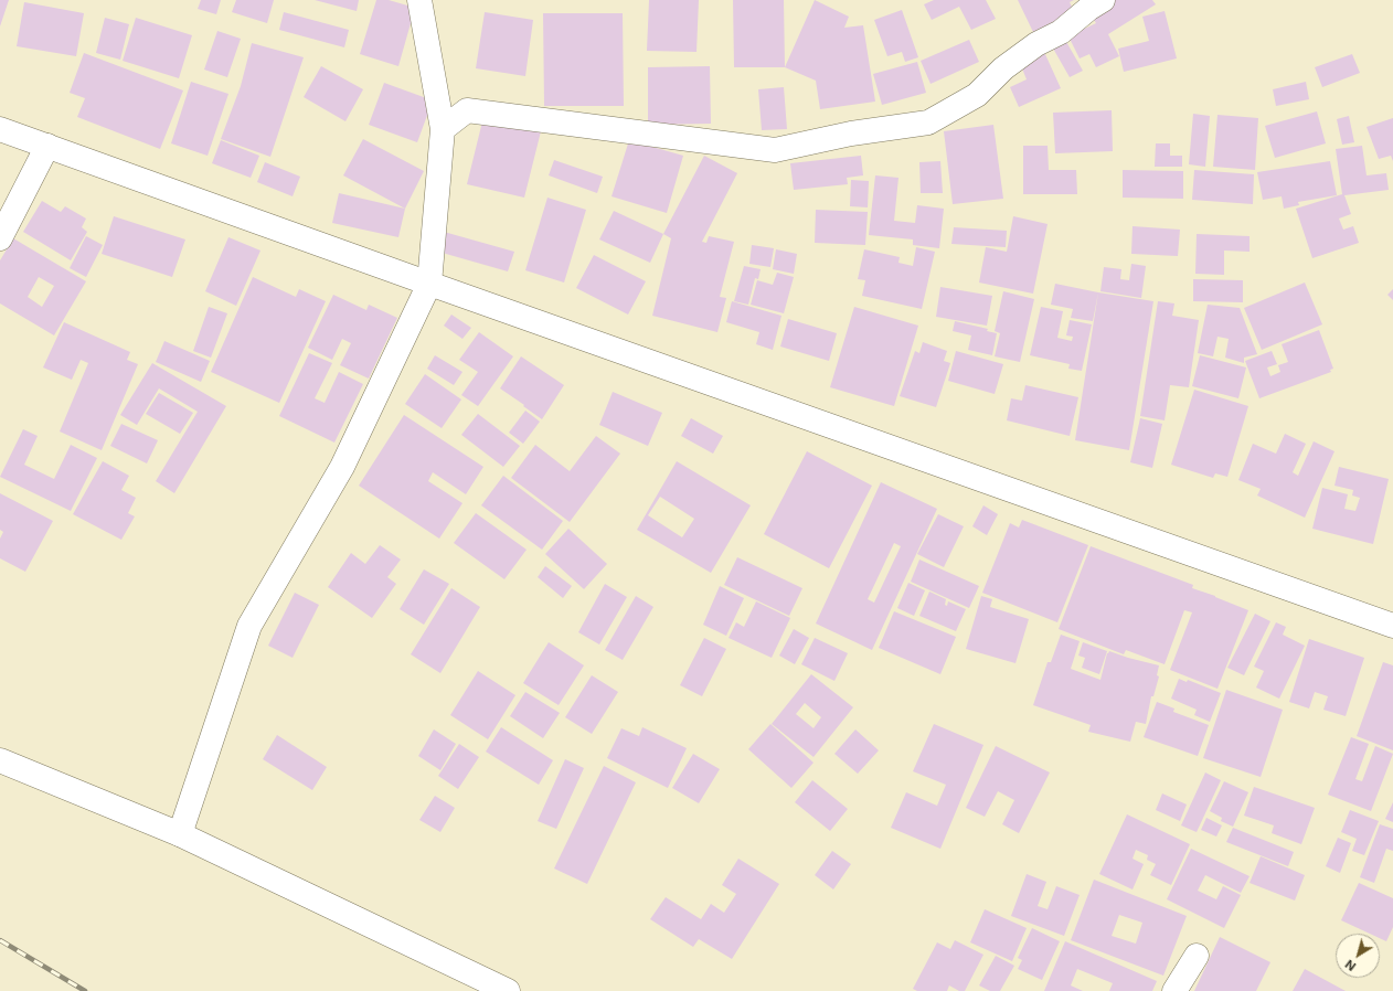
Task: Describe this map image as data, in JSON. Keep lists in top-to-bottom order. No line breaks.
{"north":"bottom left"}
